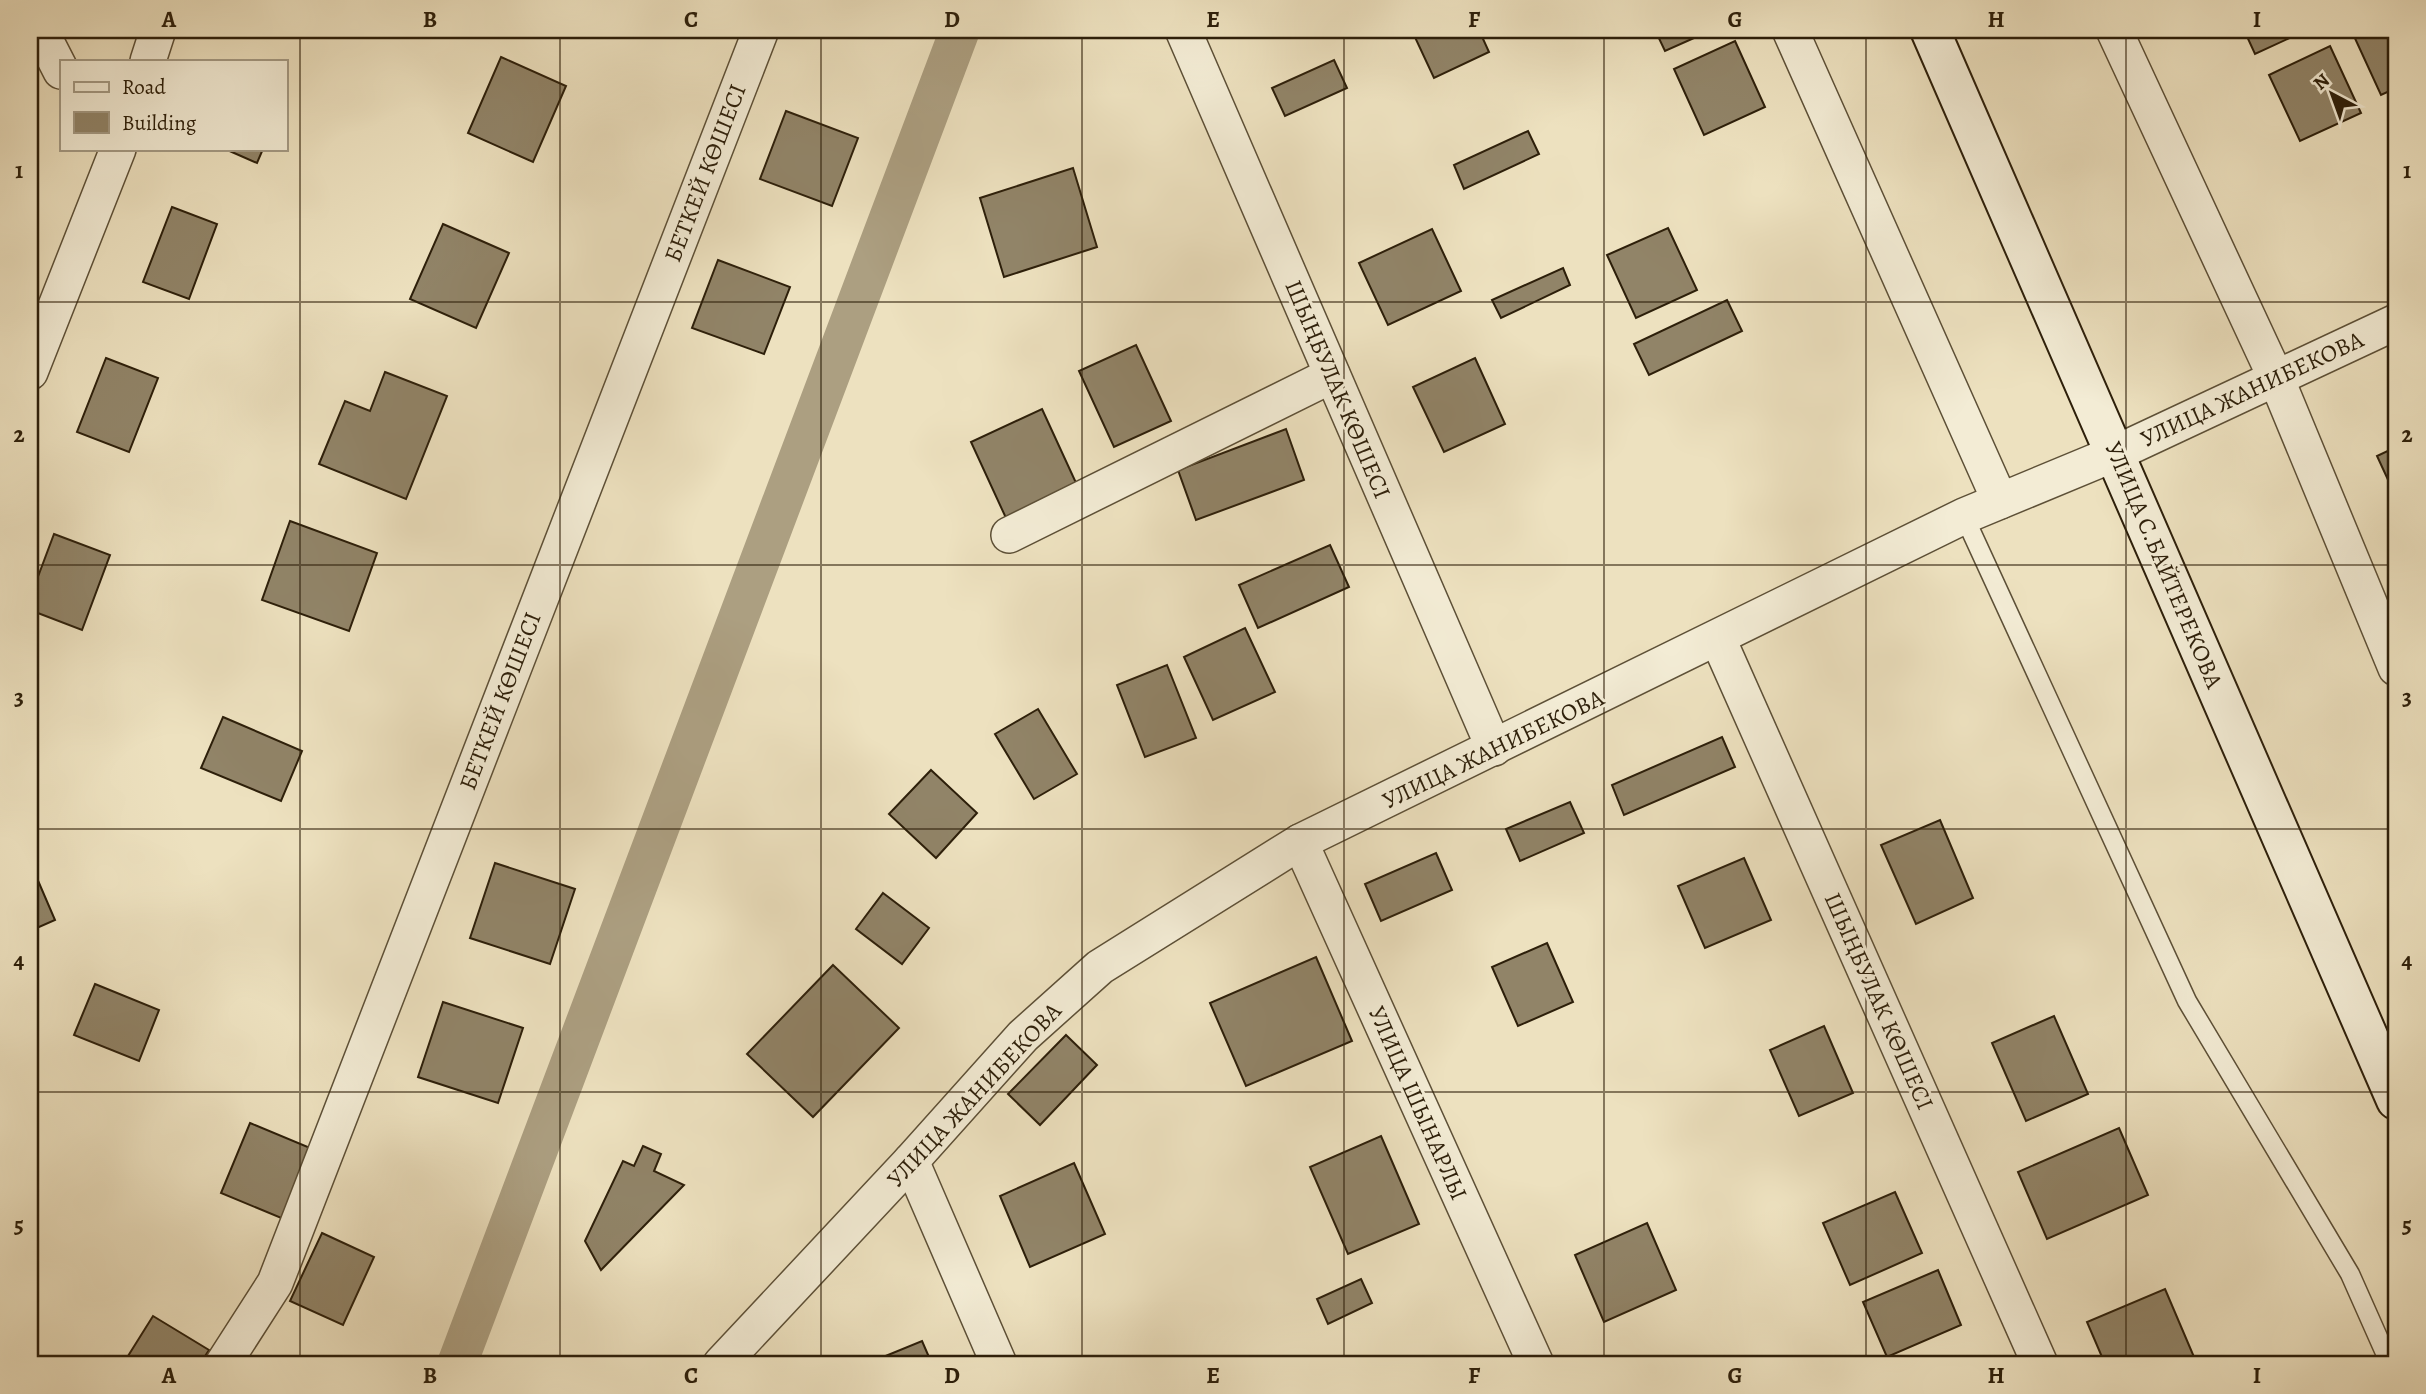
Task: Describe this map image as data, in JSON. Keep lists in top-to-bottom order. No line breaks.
{"streets":{"main road":["УЛИЦА С.БАЙТЕРЕКОВА"],"street":["БЕТКЕЙ КӨШЕСІ","ШЫҢБУЛАК КӨШЕСІ","УЛИЦА ЖАНИБЕКОВА","УЛИЦА ШЫНАРЛЫ"]},"crossings":[["ШЫҢБУЛАК КӨШЕСІ","УЛИЦА ЖАНИБЕКОВА"],["УЛИЦА ЖАНИБЕКОВА","УЛИЦА С.БАЙТЕРЕКОВА"],["УЛИЦА ЖАНИБЕКОВА","УЛИЦА ШЫНАРЛЫ"]],"legend":["Road","Building"],"north":"top left","grid":{"columns":["A","B","C","D","E","F","G","H","I"],"rows":["1","2","3","4","5"]}}
